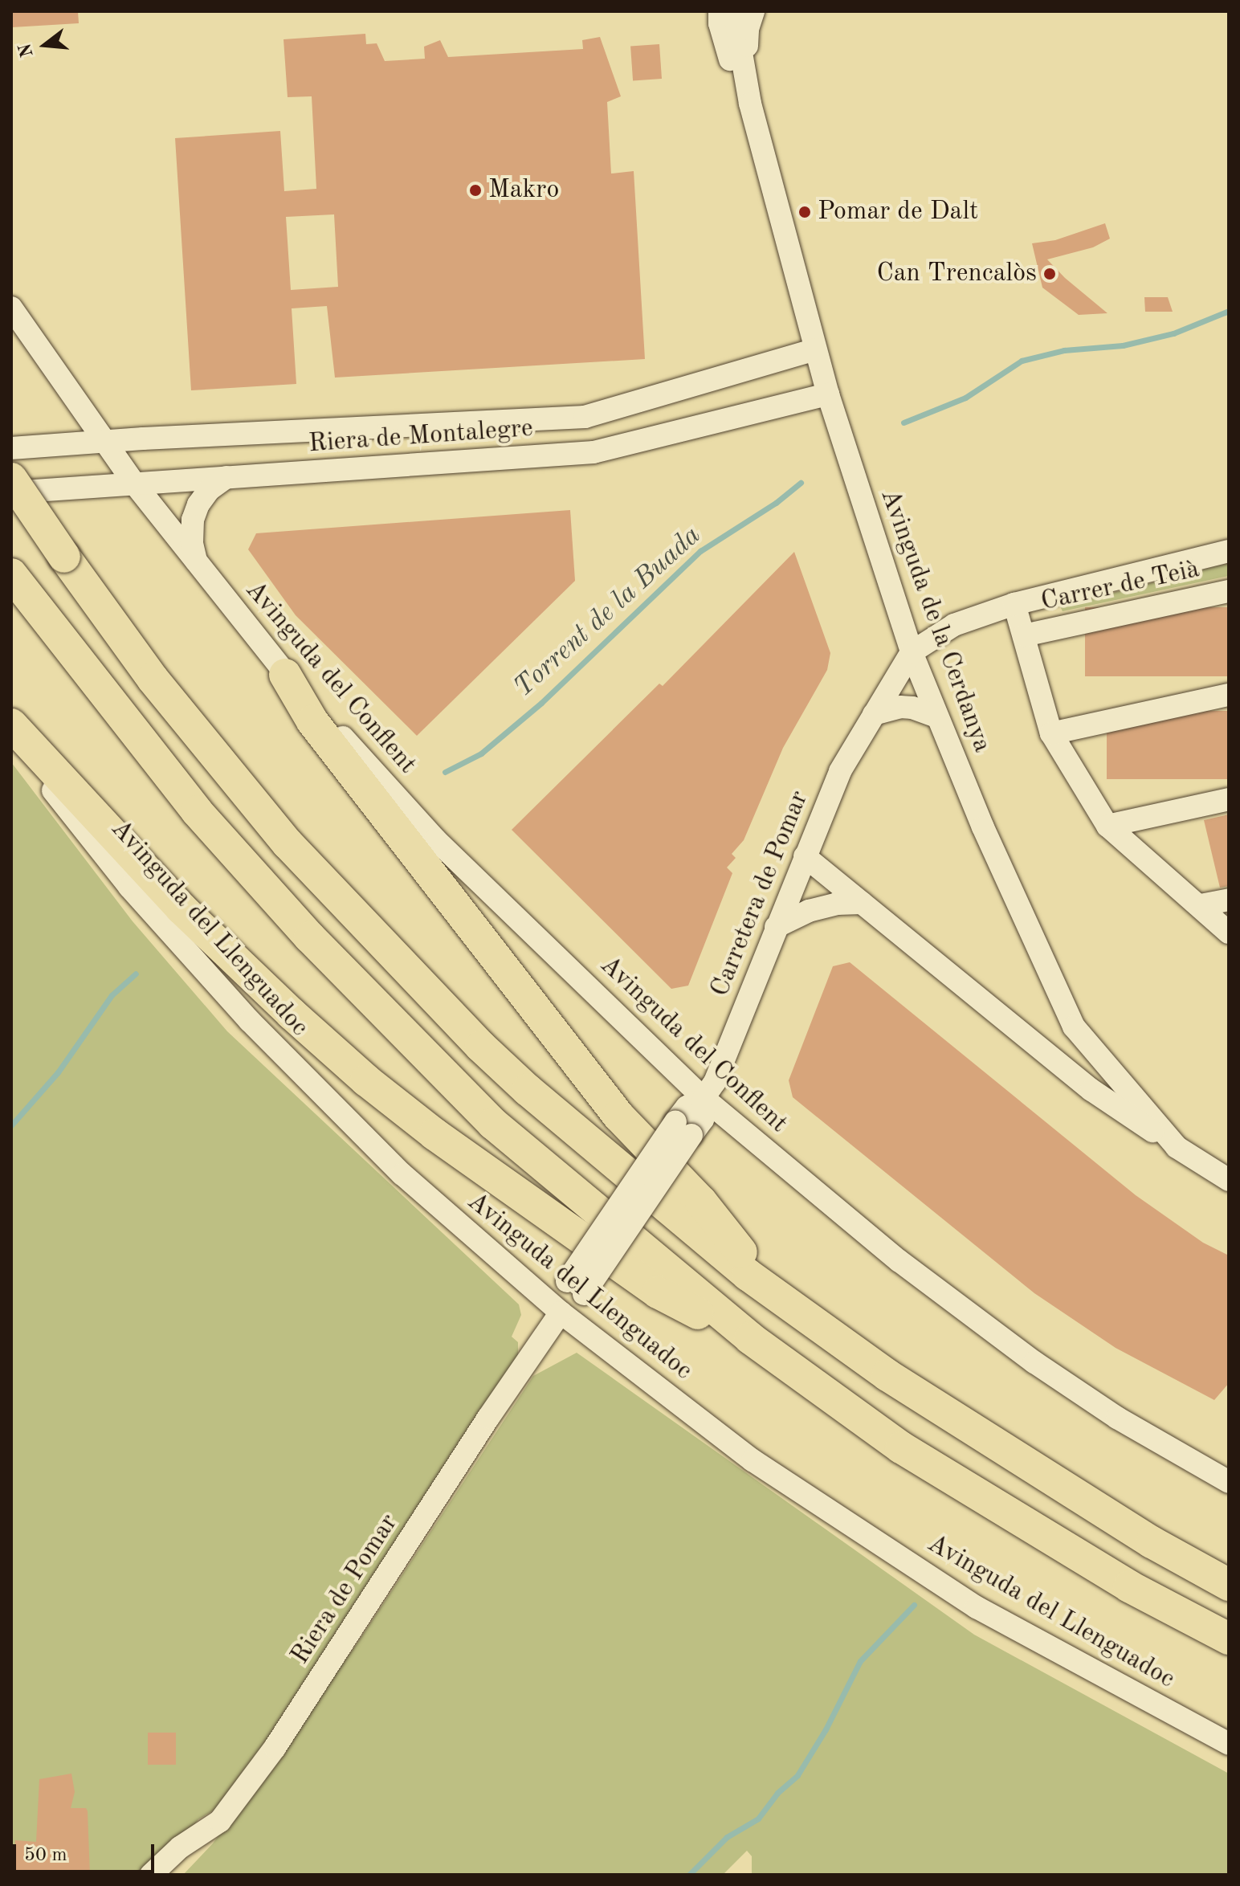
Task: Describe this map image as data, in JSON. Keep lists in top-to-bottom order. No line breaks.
{"streets":{"street":["Riera de Montalegre","Carrer de Teià","Avinguda de la Cerdanya","Avinguda del Conflent","Carretera de Pomar","Avinguda del Llenguadoc","Riera de Pomar"]},"crossings":[["Riera de Montalegre","Avinguda de la Cerdanya"],["Riera de Montalegre","Avinguda del Conflent"],["Avinguda de la Cerdanya","Carretera de Pomar"],["Avinguda del Conflent","Carretera de Pomar"],["Carretera de Pomar","Avinguda del Llenguadoc"],["Carretera de Pomar","Riera de Pomar"],["Avinguda del Llenguadoc","Riera de Pomar"]],"water":["Torrent de la Buada"],"places":["Makro","Pomar de Dalt","Can Trencalòs"],"scale_bar":"50 m","north":"left"}
